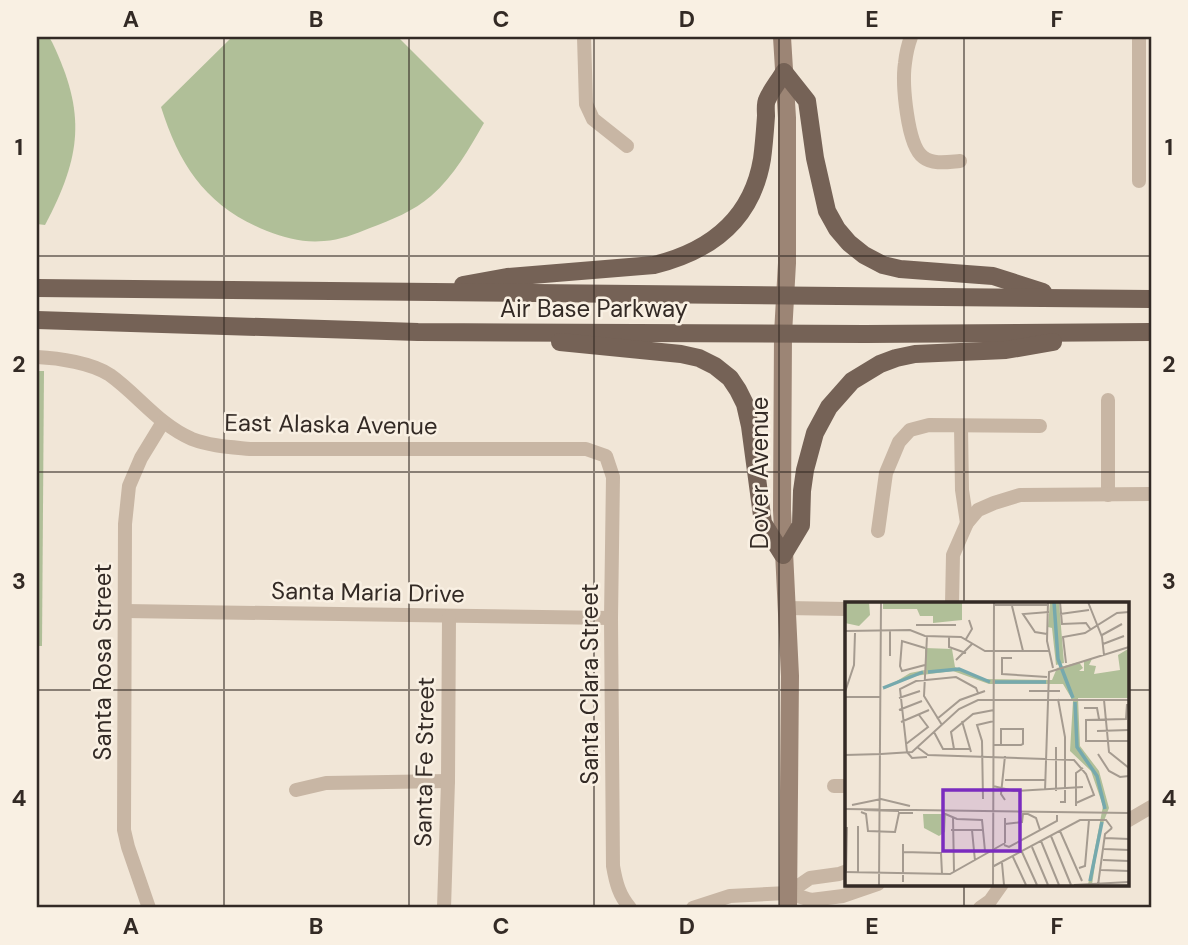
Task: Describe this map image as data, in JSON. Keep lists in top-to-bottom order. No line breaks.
{"streets":{"main road":["Air Base Parkway","Dover Avenue"],"street":["East Alaska Avenue","Santa Maria Drive","Santa Rosa Street","Santa Clara Street","Santa Fe Street"]},"crossings":[["Air Base Parkway","Dover Avenue"],["East Alaska Avenue","Santa Rosa Street"],["East Alaska Avenue","Santa Clara Street"],["Santa Maria Drive","Santa Rosa Street"],["Santa Maria Drive","Santa Clara Street"],["Santa Maria Drive","Santa Fe Street"]],"grid":{"columns":["A","B","C","D","E","F"],"rows":["1","2","3","4"]}}
